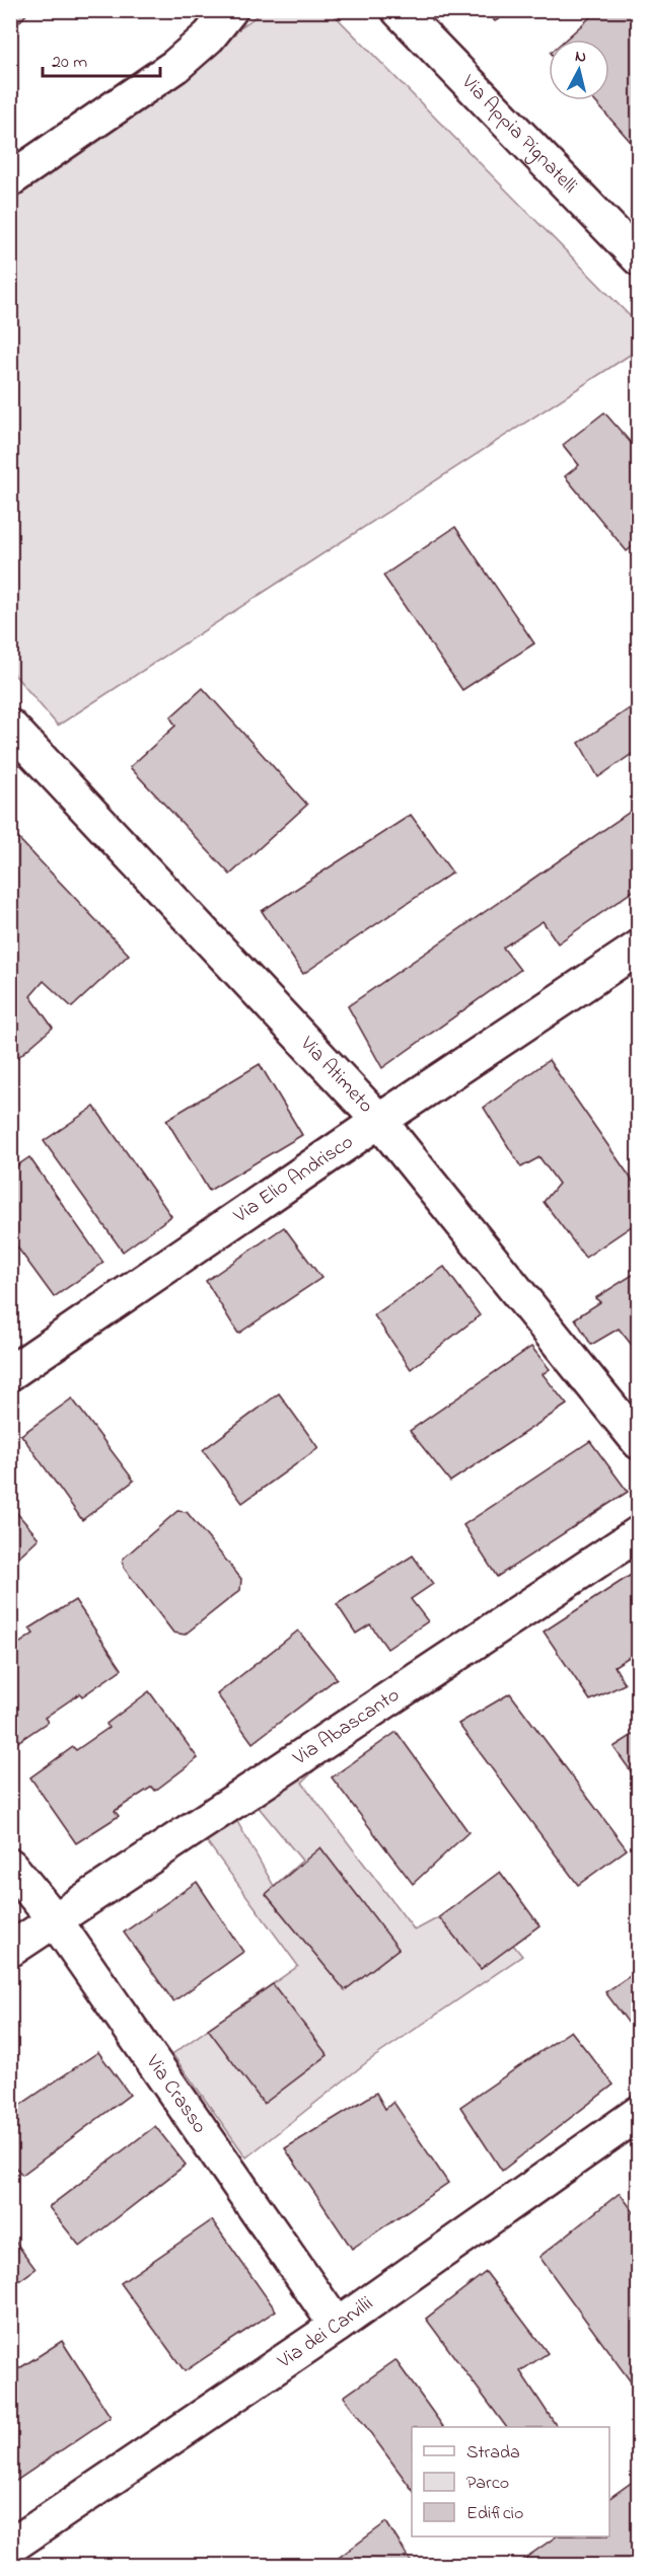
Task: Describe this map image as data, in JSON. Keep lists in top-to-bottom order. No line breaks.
{"streets":{"street":["Via Appia Pignatelli","Via Atimeto","Via Elio Andrisco","Via Abascanto","Via Crasso","Via dei Carvilii"]},"crossings":[["Via Atimeto","Via Elio Andrisco"],["Via Abascanto","Via Crasso"],["Via Crasso","Via dei Carvilii"]],"legend":["Strada","Parco","Edificio"],"scale_bar":"20 m","north":"top"}
